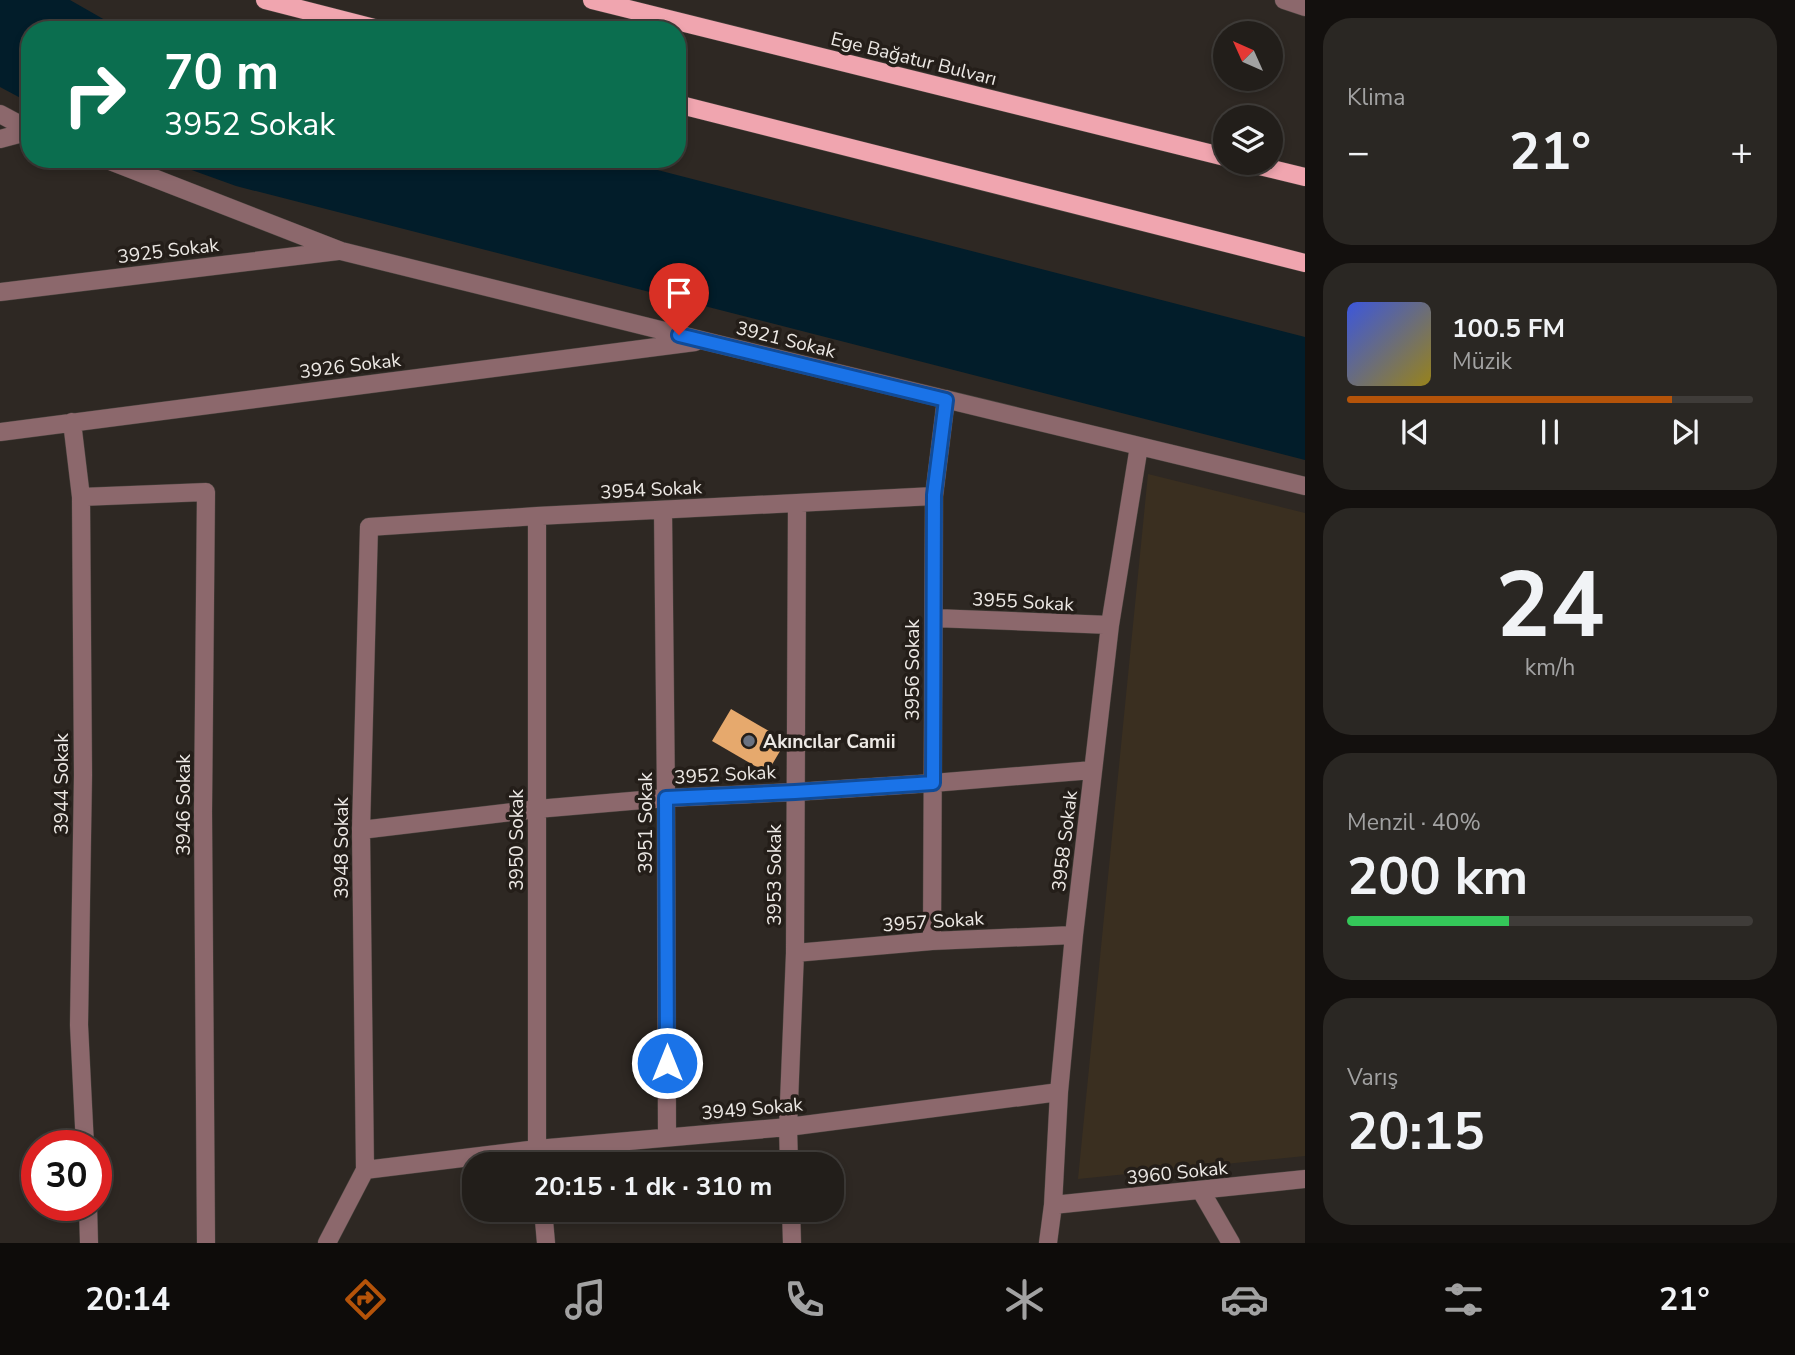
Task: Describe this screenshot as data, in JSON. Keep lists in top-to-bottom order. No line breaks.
{"streets":{"main road":["Ege Bağatur Bulvarı"],"street":["3925 Sokak","3921 Sokak","3926 Sokak","3954 Sokak","3955 Sokak","3956 Sokak","3952 Sokak","3944 Sokak","3946 Sokak","3951 Sokak","3950 Sokak","3958 Sokak","3948 Sokak","3953 Sokak","3957 Sokak","3949 Sokak","3960 Sokak"]},"crossings":[["3925 Sokak","3921 Sokak"],["3921 Sokak","3926 Sokak"],["3921 Sokak","3956 Sokak"],["3921 Sokak","3958 Sokak"],["3926 Sokak","3944 Sokak"],["3954 Sokak","3956 Sokak"],["3954 Sokak","3951 Sokak"],["3954 Sokak","3950 Sokak"],["3954 Sokak","3948 Sokak"],["3954 Sokak","3953 Sokak"],["3955 Sokak","3956 Sokak"],["3955 Sokak","3958 Sokak"],["3956 Sokak","3952 Sokak"],["3956 Sokak","3957 Sokak"],["3952 Sokak","3951 Sokak"],["3952 Sokak","3950 Sokak"],["3952 Sokak","3958 Sokak"],["3952 Sokak","3948 Sokak"],["3952 Sokak","3953 Sokak"],["3944 Sokak","3946 Sokak"],["3951 Sokak","3949 Sokak"],["3958 Sokak","3957 Sokak"],["3958 Sokak","3949 Sokak"],["3958 Sokak","3960 Sokak"],["3948 Sokak","3949 Sokak"],["3953 Sokak","3957 Sokak"],["3953 Sokak","3949 Sokak"]],"places":["Akıncılar Camii"],"north":"top left","page":{"tile":["Klima",["24","km/h"],["Menzil · 40%","200 km"],["Varış","20:15"]],"turn":["70 m","3952 Sokak"],"heat":["−","21°","+"],"song":["100.5 FM","Müzik"],"limit":"30","trip":"20:15 · 1 dk · 310 m","tabs":["20:14","21°"]}}
